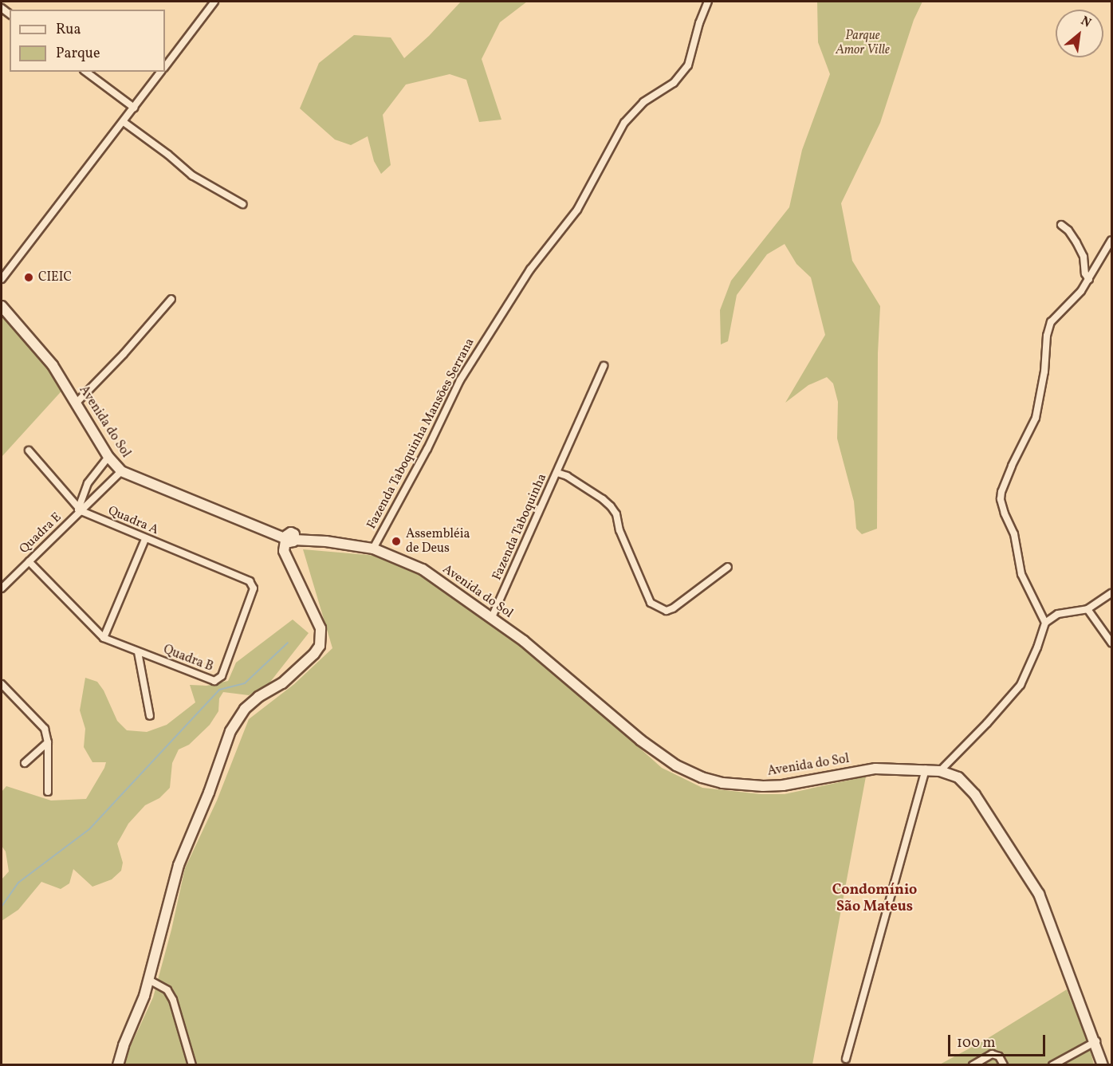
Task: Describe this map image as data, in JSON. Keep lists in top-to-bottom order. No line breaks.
{"streets":{"street":["Avenida do Sol","Fazenda Taboquinha Mansões Serrana","Quadra A","Fazenda Taboquinha","Quadra E","Quadra B"]},"crossings":[["Avenida do Sol","Fazenda Taboquinha Mansões Serrana"],["Avenida do Sol","Fazenda Taboquinha"],["Avenida do Sol","Quadra E"],["Quadra A","Quadra E"],["Quadra A","Quadra B"],["Quadra E","Quadra B"]],"districts":["Condomínio São Mateus"],"parks":["Parque Amor Ville"],"places":["CIEIC","Assembléia de Deus"],"legend":["Rua","Parque"],"scale_bar":"100 m","north":"top right"}
